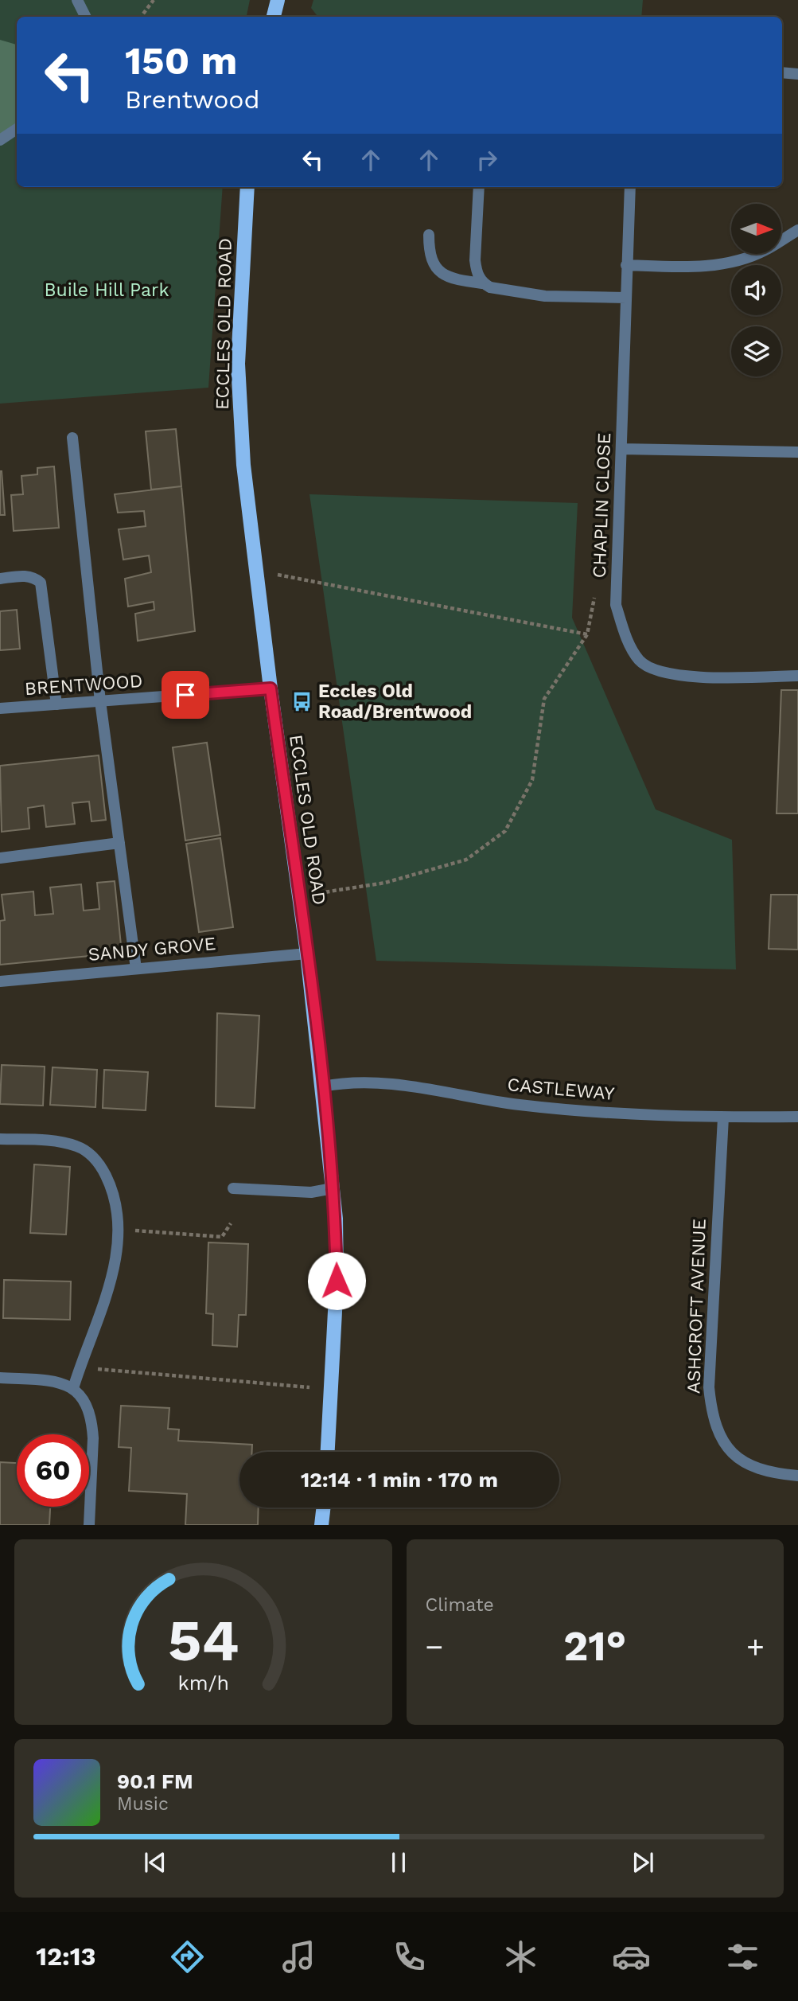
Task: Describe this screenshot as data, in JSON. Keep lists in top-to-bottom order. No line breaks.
{"streets":{"main road":["ECCLES OLD ROAD"],"street":["CHAPLIN CLOSE","BRENTWOOD","SANDY GROVE","CASTLEWAY","ASHCROFT AVENUE"]},"crossings":[["ECCLES OLD ROAD","BRENTWOOD"],["ECCLES OLD ROAD","SANDY GROVE"],["ECCLES OLD ROAD","CASTLEWAY"],["CASTLEWAY","ASHCROFT AVENUE"]],"parks":["Buile Hill Park"],"places":{"bus stop":["Eccles Old Road/Brentwood"]},"north":"right","page":{"turn":["150 m","Brentwood"],"limit":"60","trip":"12:14 · 1 min · 170 m","tile":"Climate","heat":["−","21°","+"],"song":["90.1 FM","Music"],"tabs":"12:13","gauge":["54","km/h"]}}
